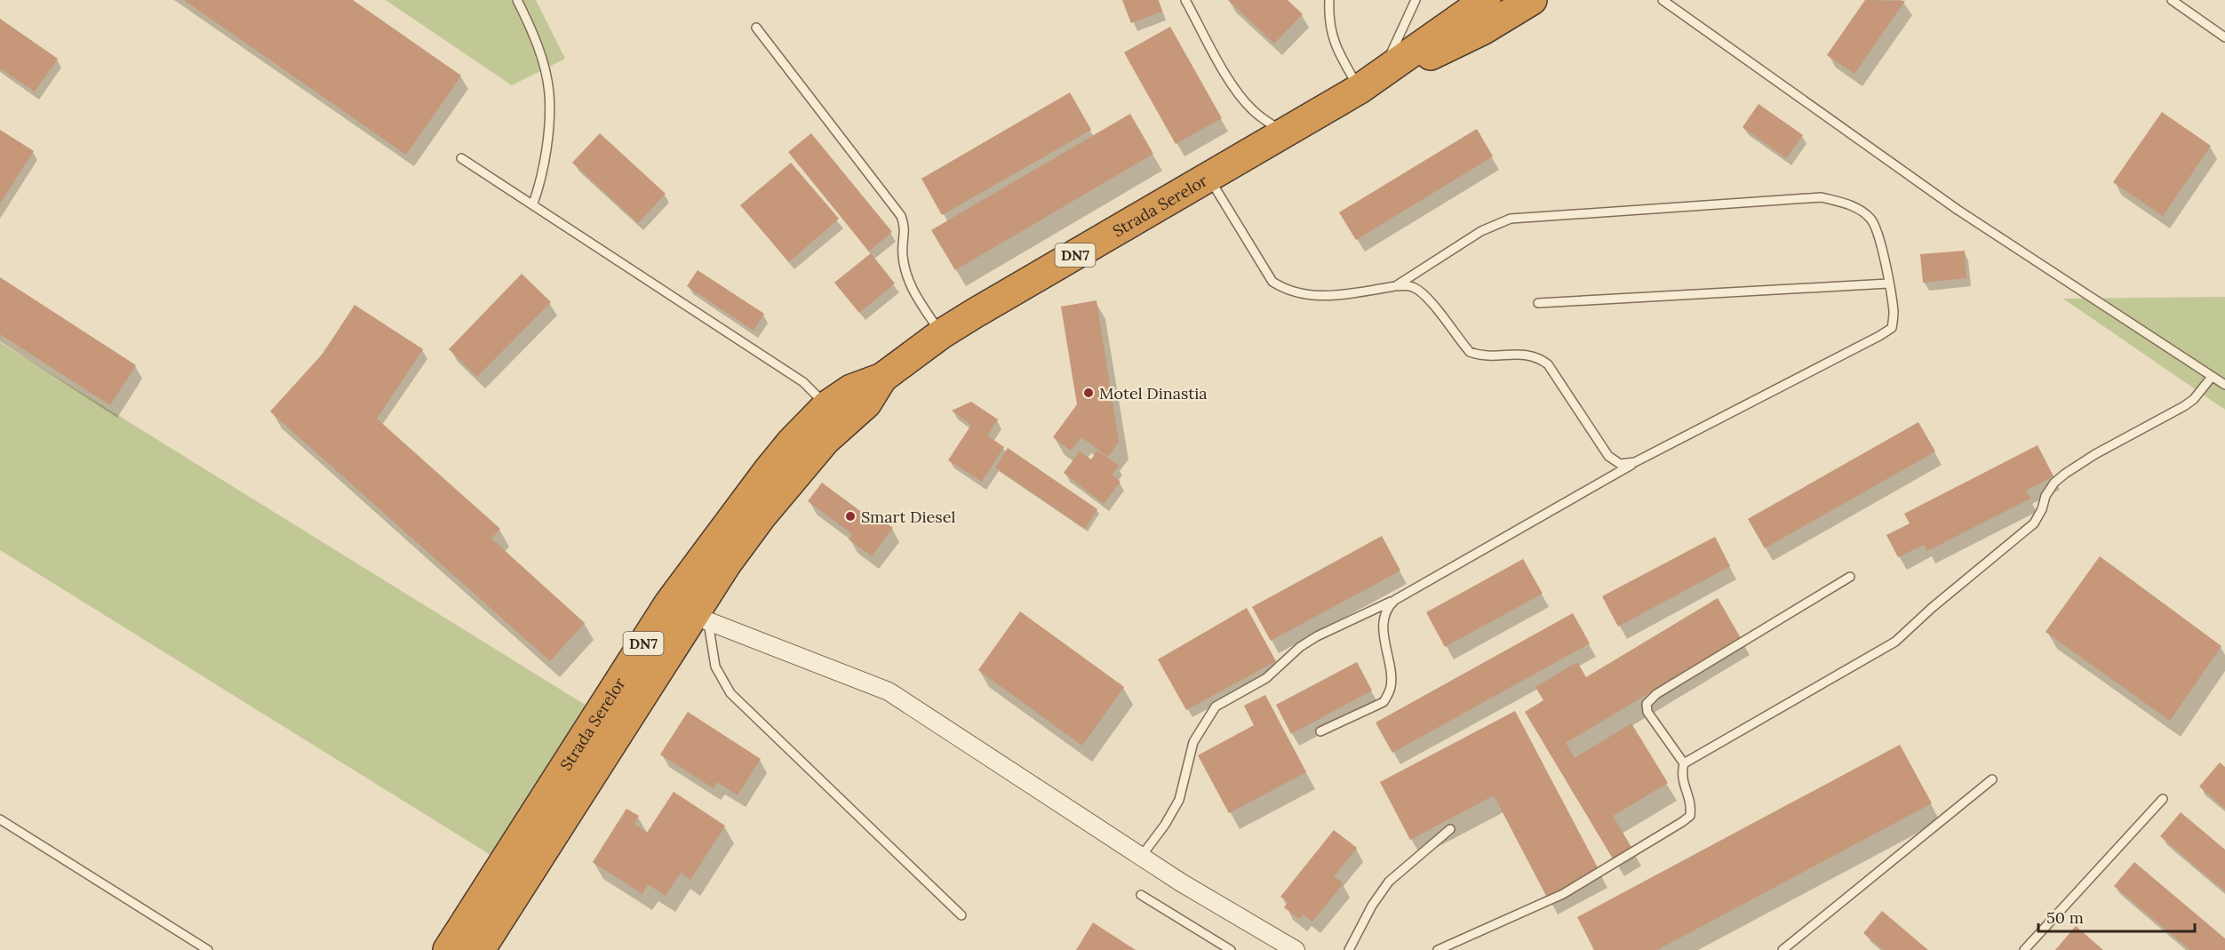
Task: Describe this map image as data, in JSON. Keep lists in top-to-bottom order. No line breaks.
{"streets":{"highway":["Strada Serelor","DN7"]},"crossings":[["Strada Serelor","DN7"]],"places":["Motel Dinastia","Smart Diesel"],"scale_bar":"50 m"}
